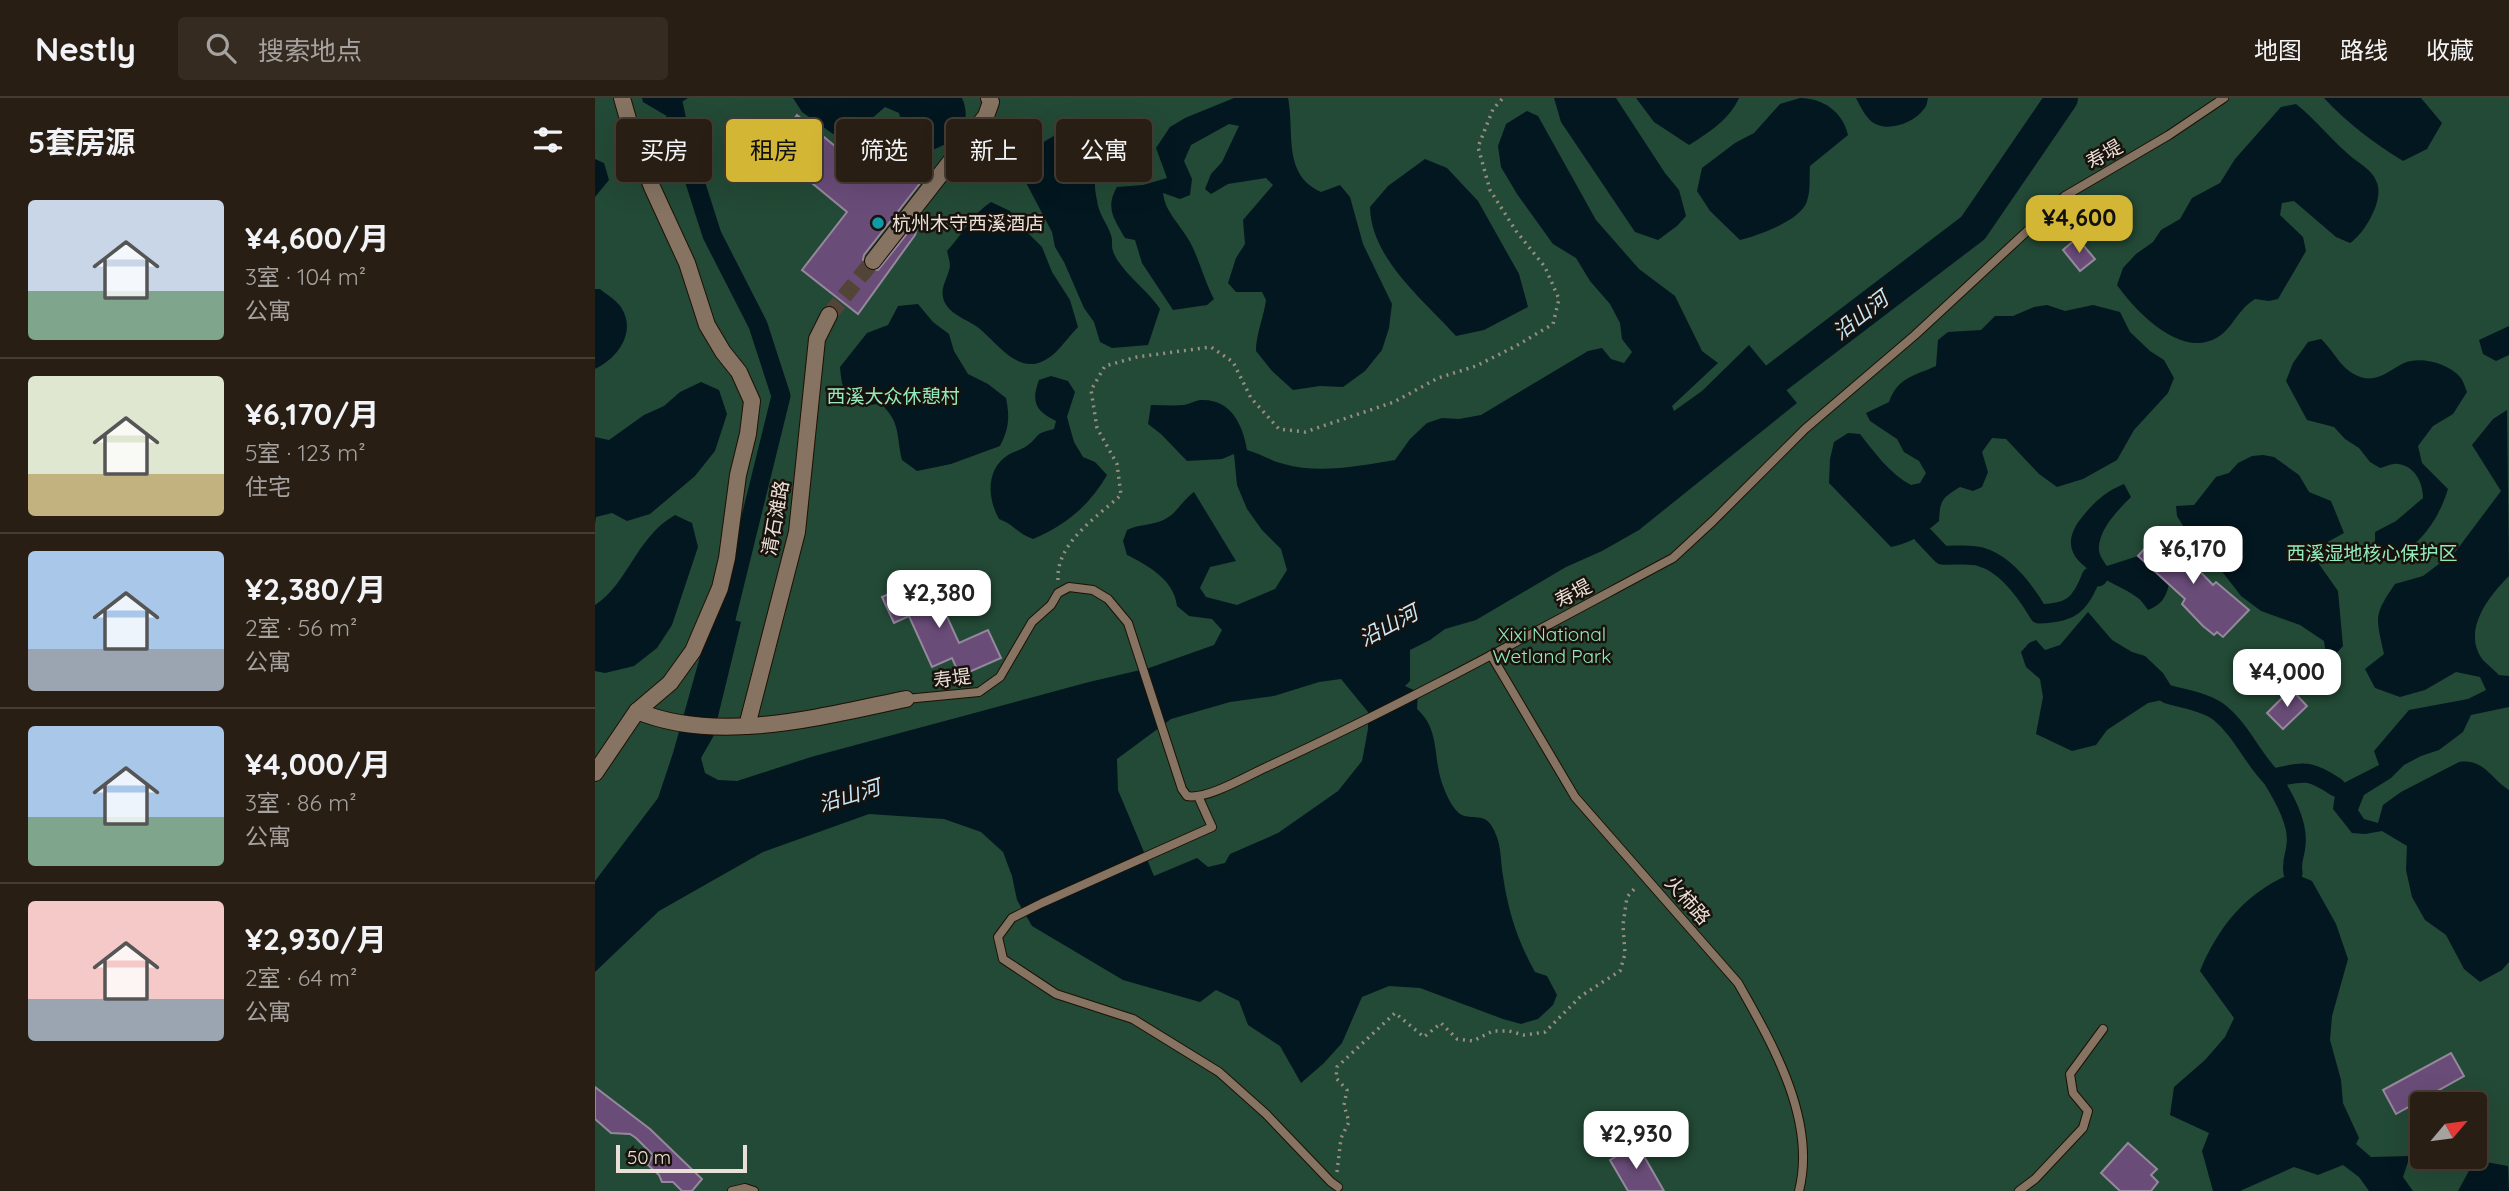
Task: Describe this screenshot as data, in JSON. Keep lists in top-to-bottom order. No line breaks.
{"streets":{"street":["清石滩路"],"lane":["寿堤","火柿路"]},"crossings":[["寿堤","火柿路"]],"water":["沿山河"],"parks":["西溪大众休憩村","西溪湿地核心保护区","Xixi National Wetland Park"],"places":["杭州木守西溪酒店"],"scale_bar":"50 m","north":"top right","page":{"header":"Nestly","search":"搜索地点","nav":["地图","路线","收藏"],"heading":"5套房源","chip":["买房","租房","筛选","新上","公寓"],"list":[{"name":"¥4,600/月","note":"3室 · 104 m² · 公寓"},{"name":"¥6,170/月","note":"5室 · 123 m² · 住宅"},{"name":"¥2,380/月","note":"2室 · 56 m² · 公寓"},{"name":"¥4,000/月","note":"3室 · 86 m² · 公寓"},{"name":"¥2,930/月","note":"2室 · 64 m² · 公寓"}],"price":["¥4,600","¥6,170","¥2,380","¥4,000","¥2,930"],"scale":"50 m"}}
